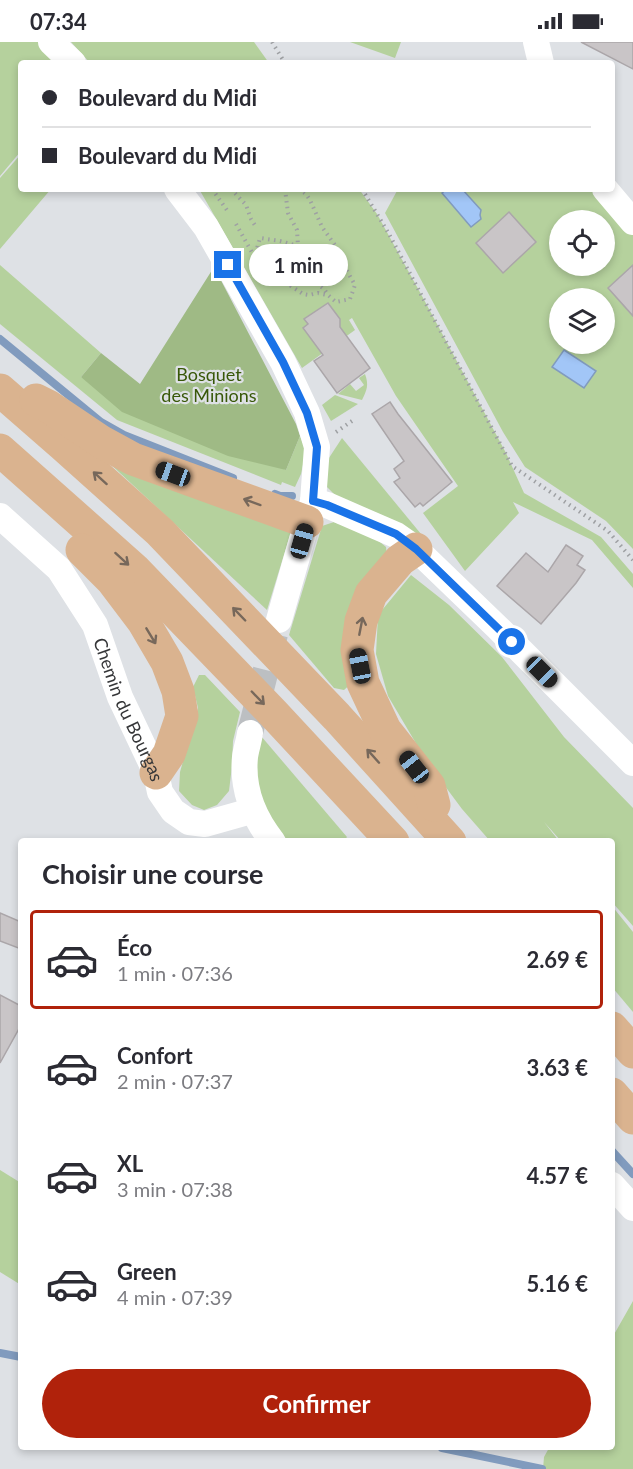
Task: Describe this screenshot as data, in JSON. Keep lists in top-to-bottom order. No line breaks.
{"streets":{"street":["Chemin du Bourgas"]},"parks":["Bosquet des Minions"],"page":{"status":"07:34","banner":["Boulevard du Midi","Boulevard du Midi"],"bubble":"1 min","heading":"Choisir une course","list":[{"name":"Éco","note":"1 min · 07:36","value":"2.69 €"},{"name":"Confort","note":"2 min · 07:37","value":"3.63 €"},{"name":"XL","note":"3 min · 07:38","value":"4.57 €"},{"name":"Green","note":"4 min · 07:39","value":"5.16 €"}],"buttons":"Confirmer"}}
